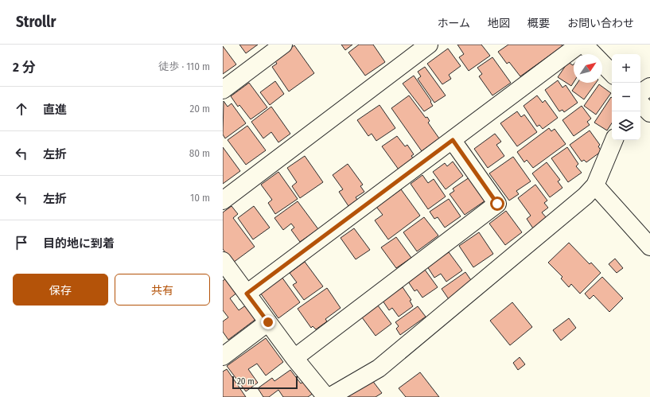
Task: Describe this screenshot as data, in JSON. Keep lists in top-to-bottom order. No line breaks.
{"scale_bar":"20 m","north":"top right","page":{"header":"Strollr","nav":["ホーム","地図","概要","お問い合わせ"],"heading":["2 分","徒歩 · 110 m"],"map_buttons":["+","−"],"list":[["直進","20 m"],["左折","80 m"],["左折","10 m"],"目的地に到着"],"buttons":["保存","共有"],"scale":"20 m"}}
